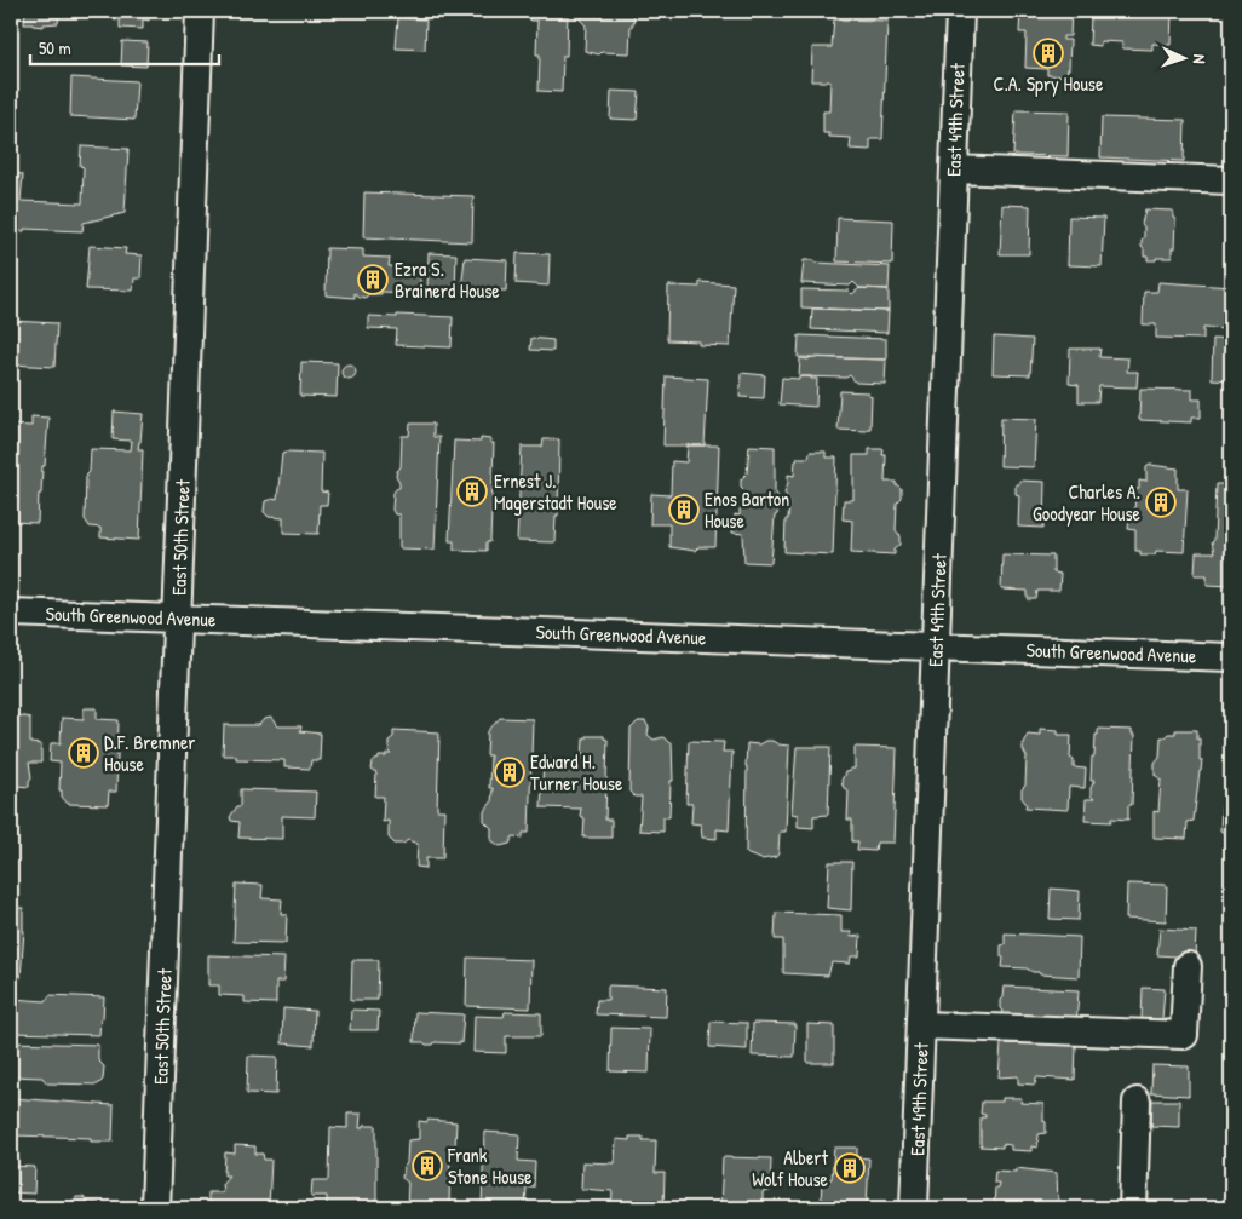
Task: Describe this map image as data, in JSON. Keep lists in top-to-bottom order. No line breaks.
{"streets":{"street":["East 49th Street","East 50th Street","South Greenwood Avenue"]},"crossings":[["East 49th Street","South Greenwood Avenue"],["East 50th Street","South Greenwood Avenue"]],"places":{"building":["C.A. Spry House","Ezra S. Brainerd House","Ernest J. Magerstadt House","Charles A. Goodyear House","Enos Barton House","D.F. Bremner House","Edward H. Turner House","Frank Stone House","Albert Wolf House"]},"scale_bar":"50 m","north":"right"}
